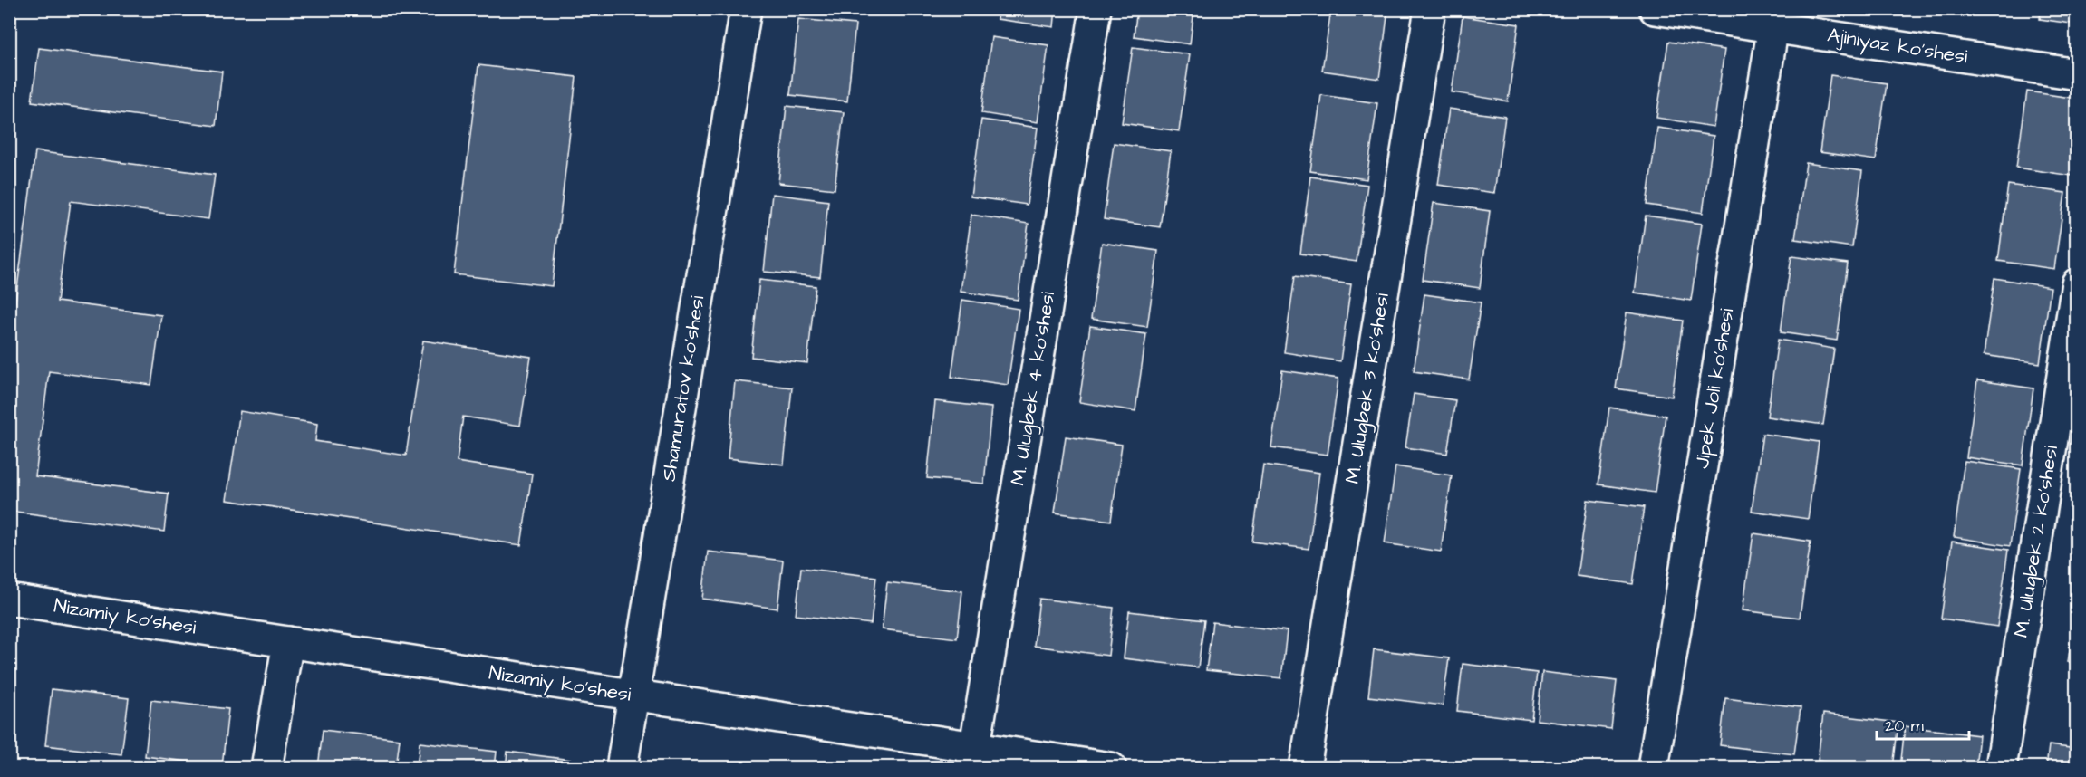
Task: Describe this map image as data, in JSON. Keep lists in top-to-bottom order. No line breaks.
{"streets":{"street":["Ajiniyaz ko'shesi","Shamuratov ko'shesi","M. Ulugbek 4 ko'shesi","M. Ulugbek 3 ko'shesi","Jipek Joli ko'shesi","M. Ulugbek 2 ko'shesi","Nizamiy ko'shesi"]},"crossings":[["Ajiniyaz ko'shesi","Jipek Joli ko'shesi"],["Shamuratov ko'shesi","Nizamiy ko'shesi"],["M. Ulugbek 4 ko'shesi","Nizamiy ko'shesi"]],"scale_bar":"20 m"}
